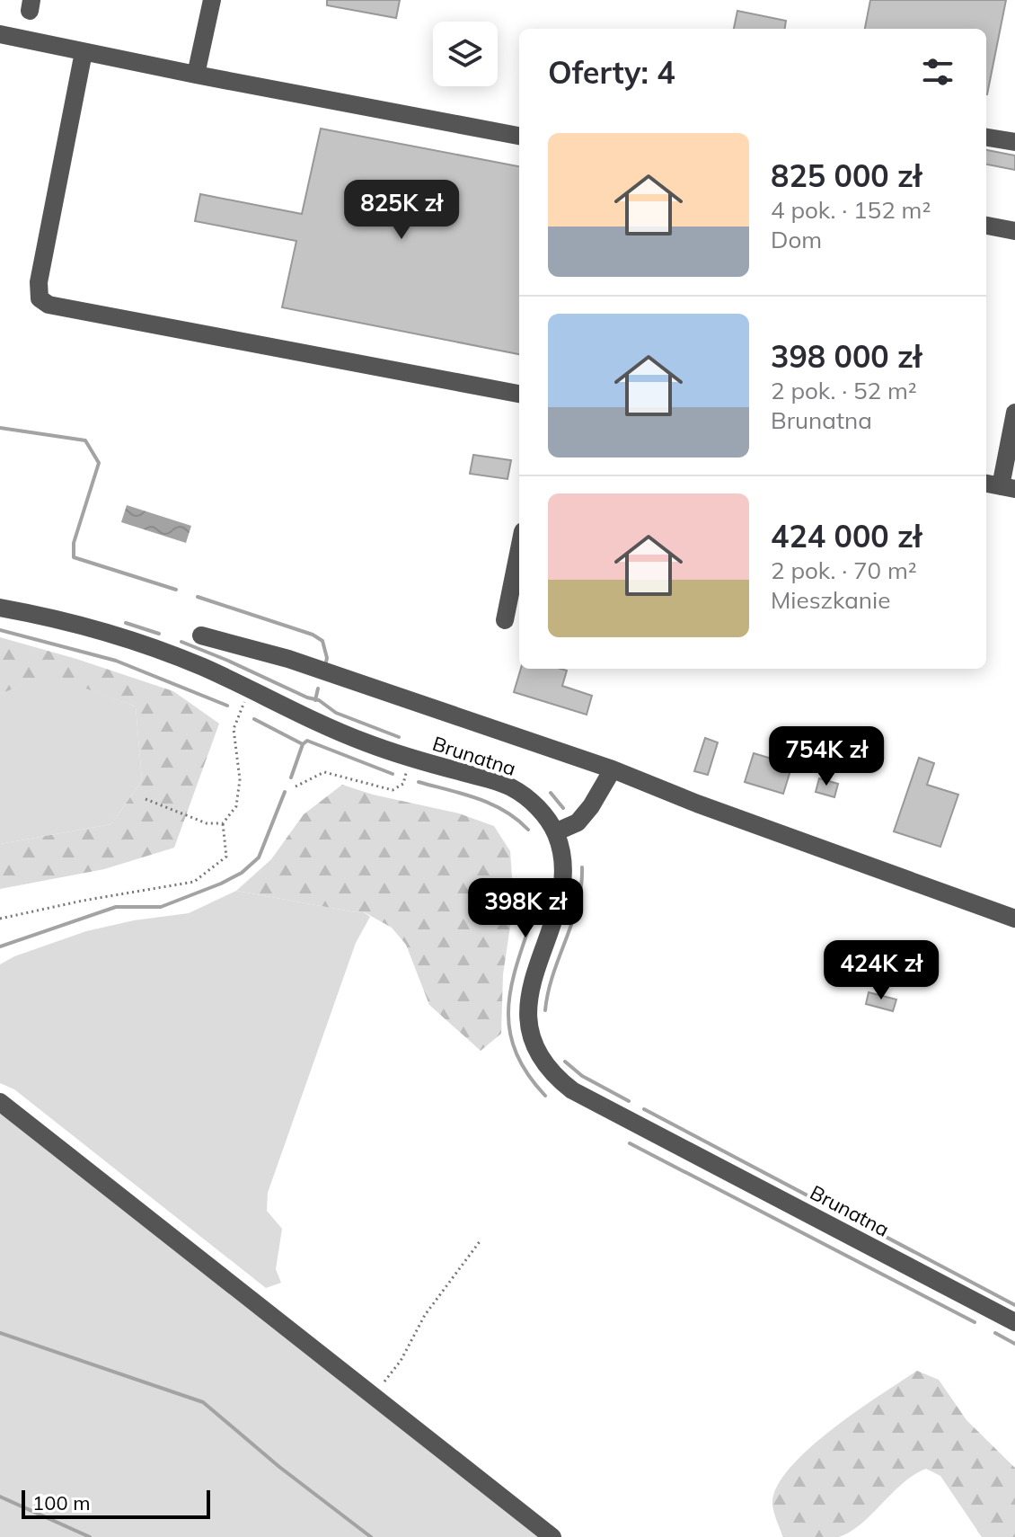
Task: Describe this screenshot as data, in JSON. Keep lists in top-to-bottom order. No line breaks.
{"streets":{"street":["Brunatna"]},"scale_bar":"100 m","page":{"heading":"Oferty: 4","list":[{"name":"825 000 zł","note":"4 pok. · 152 m² · Dom"},{"name":"398 000 zł","note":"2 pok. · 52 m² · Brunatna"},{"name":"424 000 zł","note":"2 pok. · 70 m² · Mieszkanie"}],"price":["825K zł","754K zł","398K zł","424K zł"],"scale":"100 m"}}
